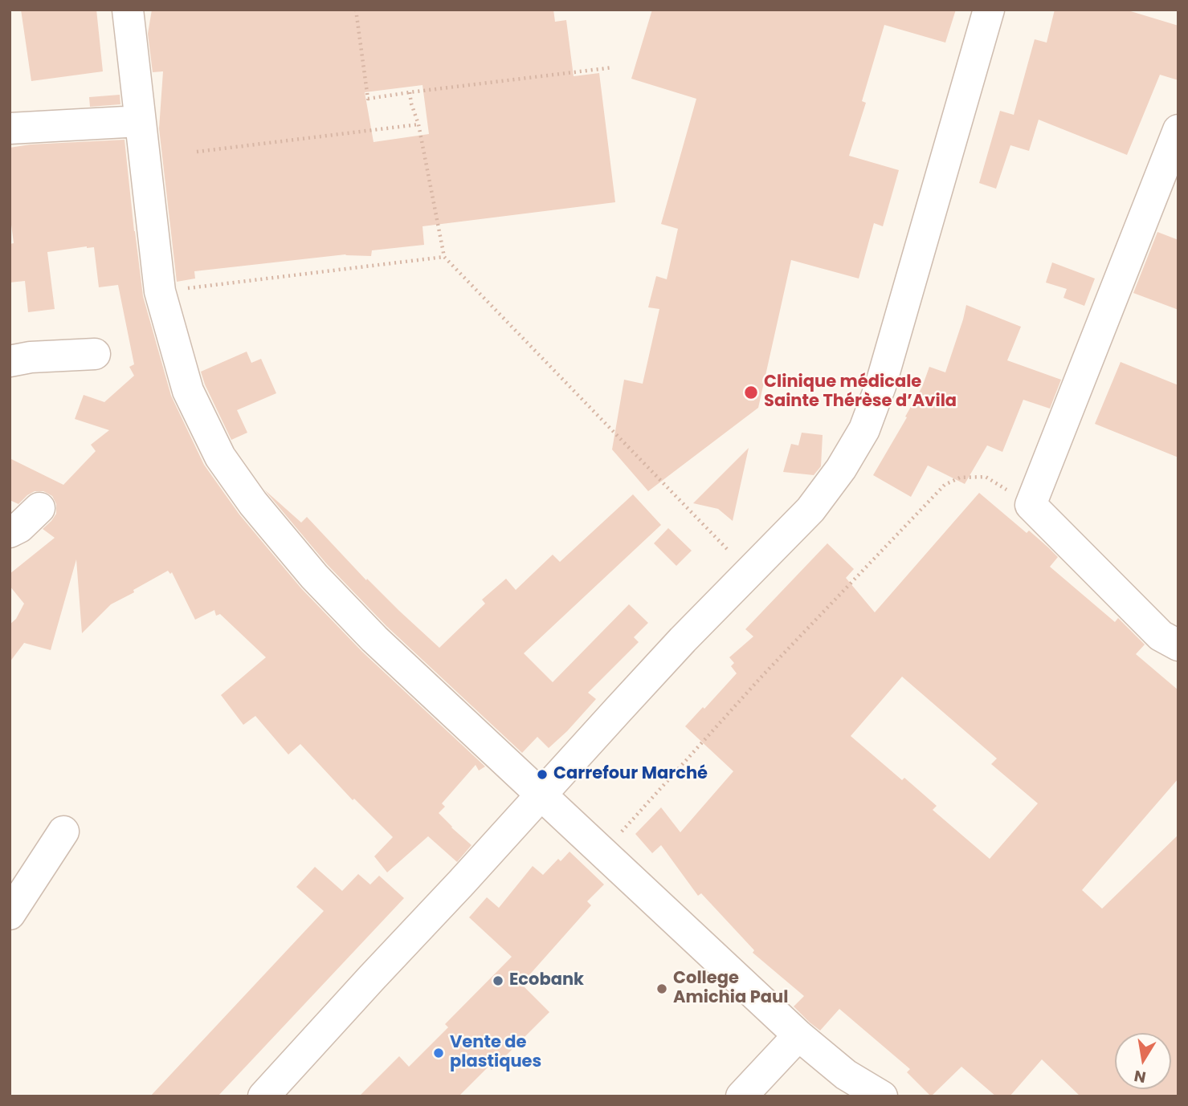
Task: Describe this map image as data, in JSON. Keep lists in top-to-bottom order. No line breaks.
{"places":["Clinique médicale Sainte Thérèse d’Avila","Carrefour Marché","Ecobank","College Amichia Paul","Vente de plastiques"],"north":"bottom"}
